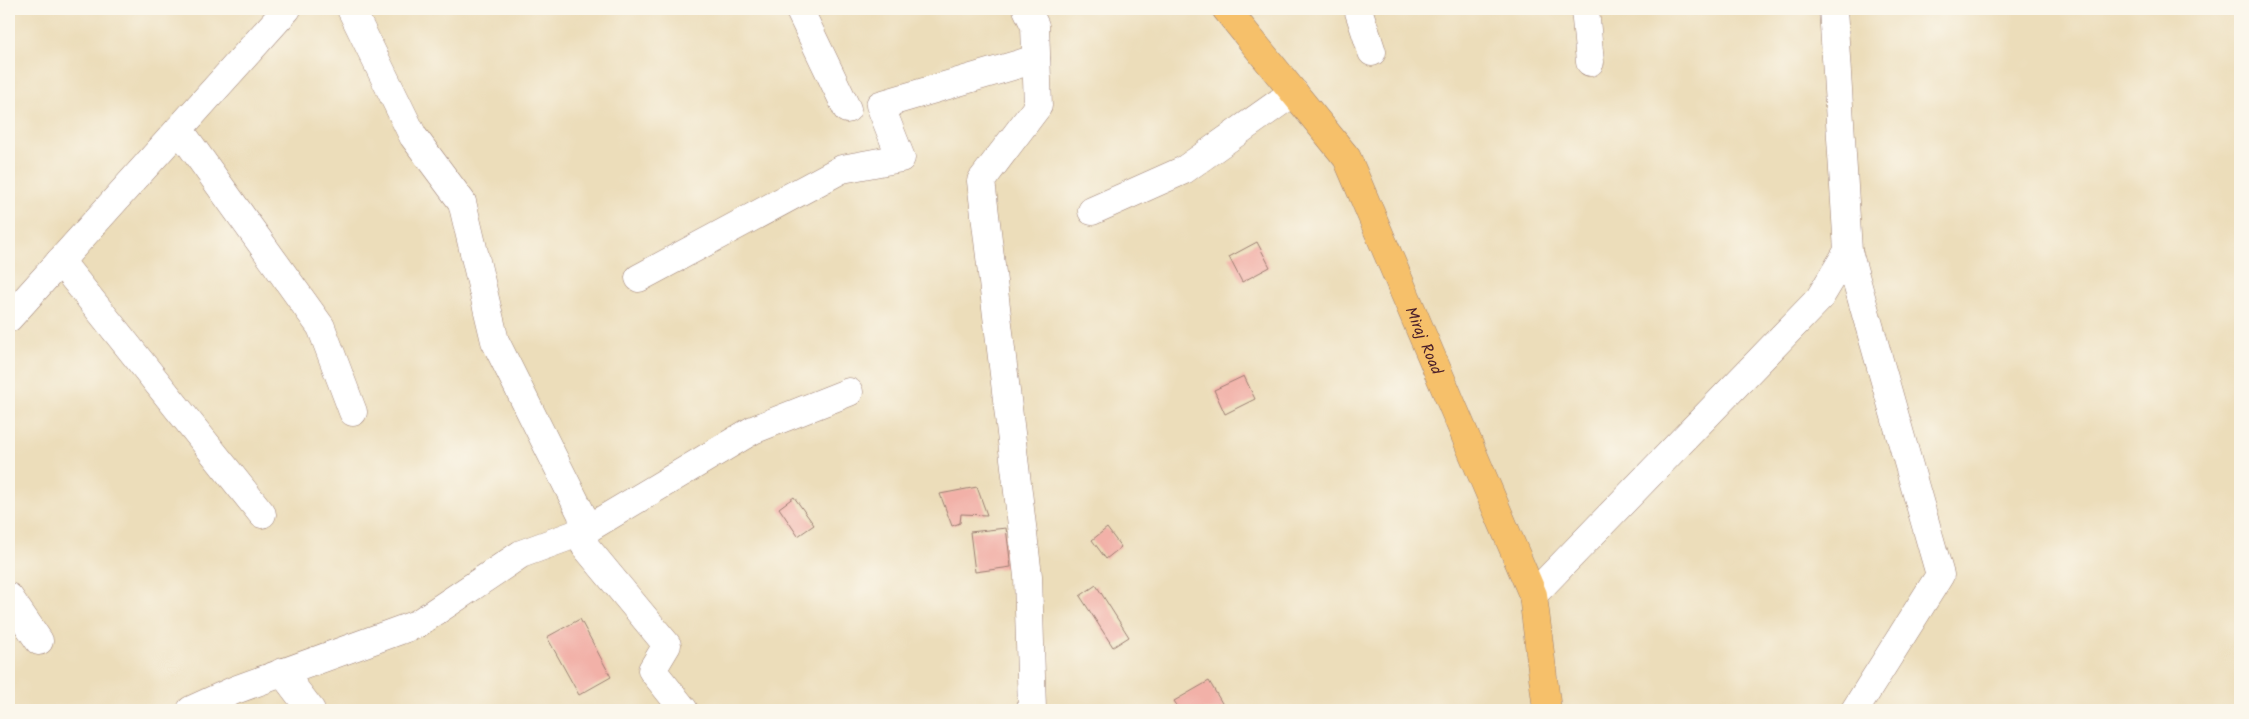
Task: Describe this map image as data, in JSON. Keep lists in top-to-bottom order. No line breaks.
{"streets":{"main road":["Miraj Road"]}}
